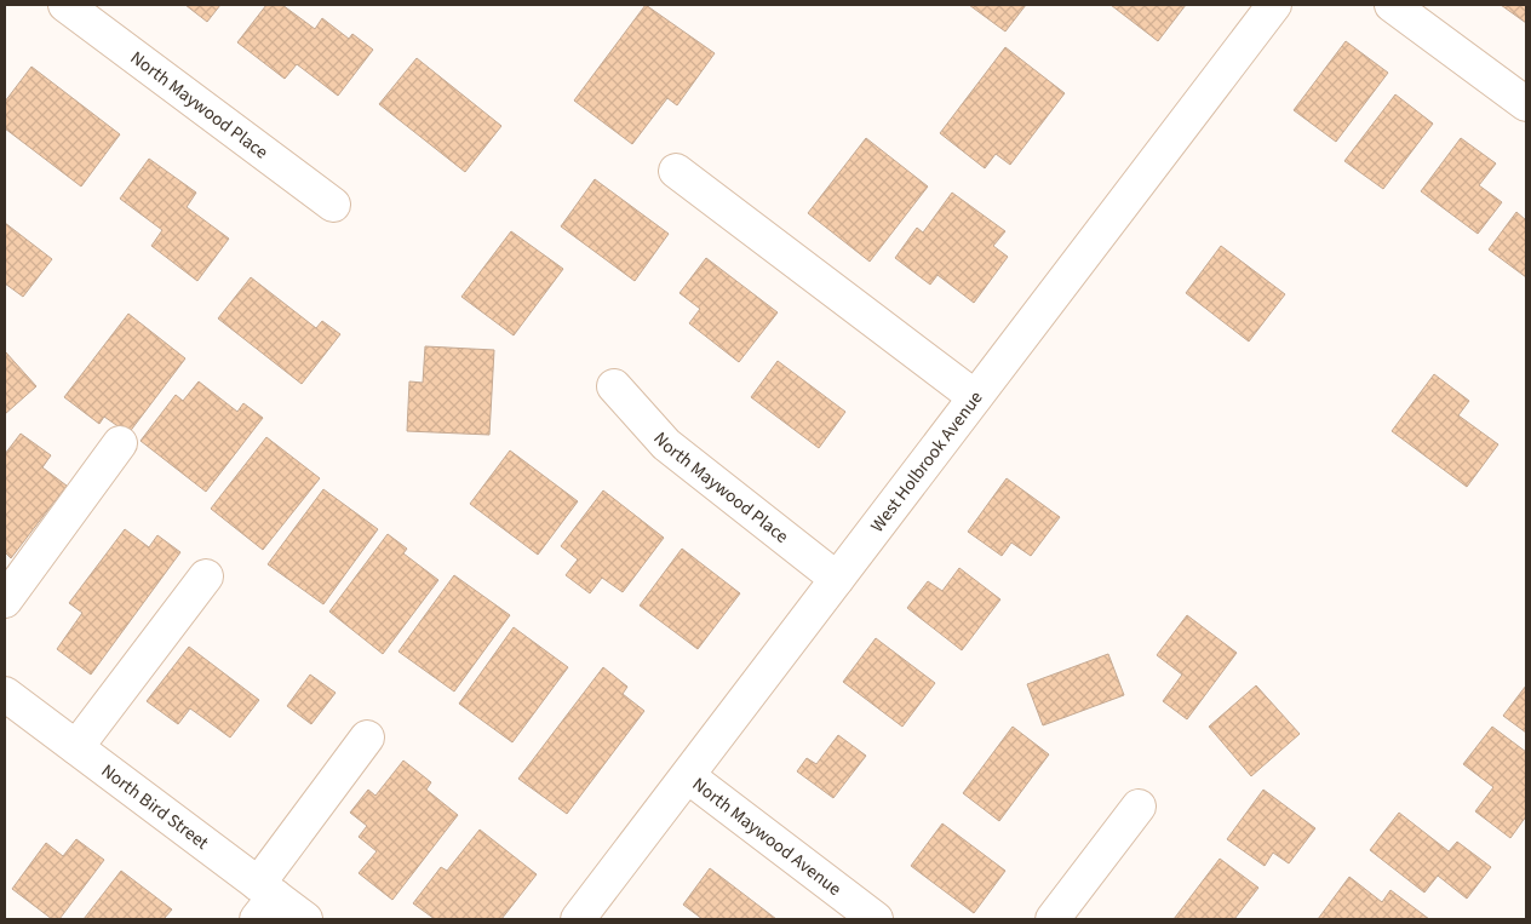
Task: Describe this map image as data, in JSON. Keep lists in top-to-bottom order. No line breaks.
{"streets":{"street":["North Maywood Place","West Holbrook Avenue","North Bird Street","North Maywood Avenue"]},"crossings":[["North Maywood Place","West Holbrook Avenue"],["West Holbrook Avenue","North Maywood Avenue"]]}
